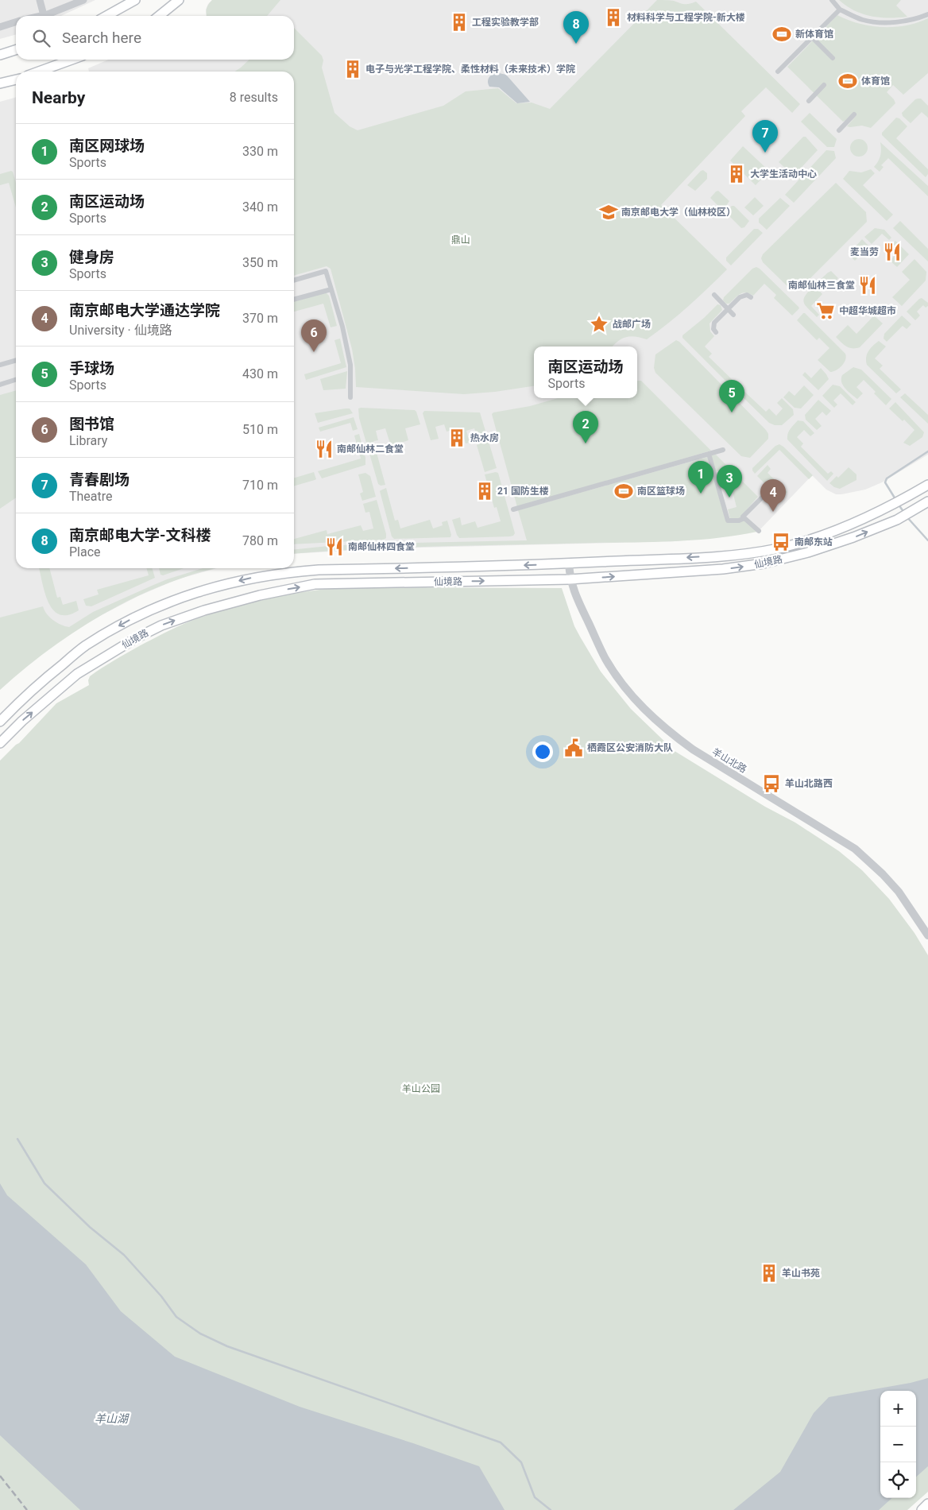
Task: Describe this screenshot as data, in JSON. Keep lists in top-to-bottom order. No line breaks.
{"streets":{"main road":["仙境路"],"street":["羊山北路"]},"crossings":[["仙境路","羊山北路"]],"water":["羊山湖"],"parks":["鼎山","羊山公园"],"places":{"building":["材料科学与工程学院-新大楼","工程实验教学部","电子与光学工程学院、柔性材料（未来技术）学院","大学生活动中心","热水房","21 国防生楼","羊山书苑"],"sports":["新体育馆","体育馆","南区篮球场"],"school or university":["南京邮电大学（仙林校区）"],"restaurant":["麦当劳","南邮仙林三食堂","南邮仙林二食堂","南邮仙林四食堂"],"supermarket":["中超华城超市"],"place":["战邮广场"],"bus stop":["南邮东站","羊山北路西"],"public building":["栖霞区公安消防大队"]},"page":{"pins":["8","7","6","5","2","1","3","4"],"search":"Search here","heading":["Nearby","8 results"],"list":[{"mark":"1","name":"南区网球场","note":"Sports","value":"330 m"},{"mark":"2","name":"南区运动场","note":"Sports","value":"340 m"},{"mark":"3","name":"健身房","note":"Sports","value":"350 m"},{"mark":"4","name":"南京邮电大学通达学院","note":"University · 仙境路","value":"370 m"},{"mark":"5","name":"手球场","note":"Sports","value":"430 m"},{"mark":"6","name":"图书馆","note":"Library","value":"510 m"},{"mark":"7","name":"青春剧场","note":"Theatre","value":"710 m"},{"mark":"8","name":"南京邮电大学-文科楼","note":"Place","value":"780 m"}],"popup":["南区运动场","Sports"],"map_buttons":["+","−"]}}
